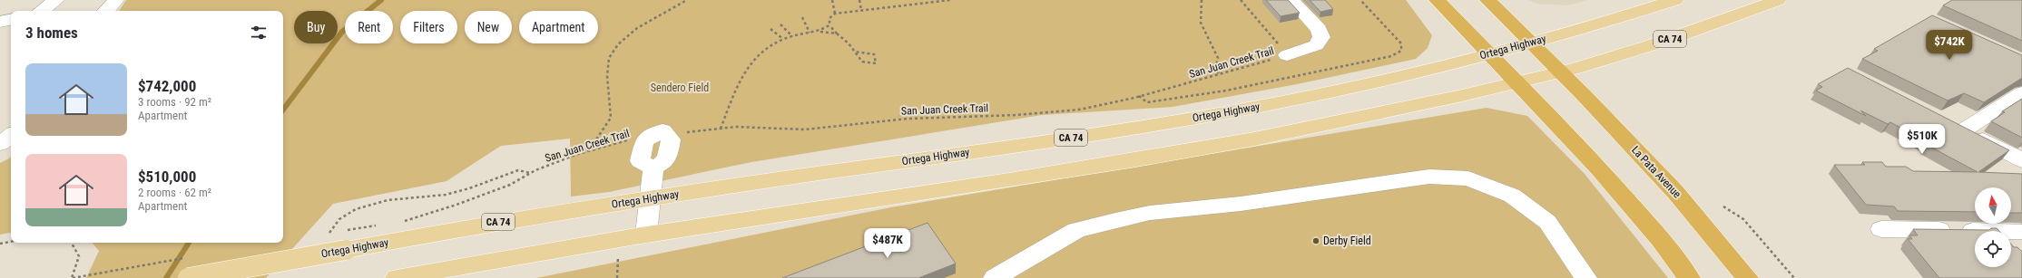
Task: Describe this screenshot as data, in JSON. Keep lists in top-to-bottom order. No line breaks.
{"streets":{"highway":["La Pata Avenue"],"main road":["CA 74","Ortega Highway"],"path":["San Juan Creek Trail"]},"crossings":[["CA 74","La Pata Avenue"],["Ortega Highway","La Pata Avenue"]],"parks":["Sendero Field"],"places":["Derby Field"],"north":"top","page":{"chip":["Buy","Rent","Filters","New","Apartment"],"heading":"3 homes","price":["$742K","$510K","$487K"],"list":[{"name":"$742,000","note":"3 rooms · 92 m² · Apartment"},{"name":"$510,000","note":"2 rooms · 62 m² · Apartment"}]}}
